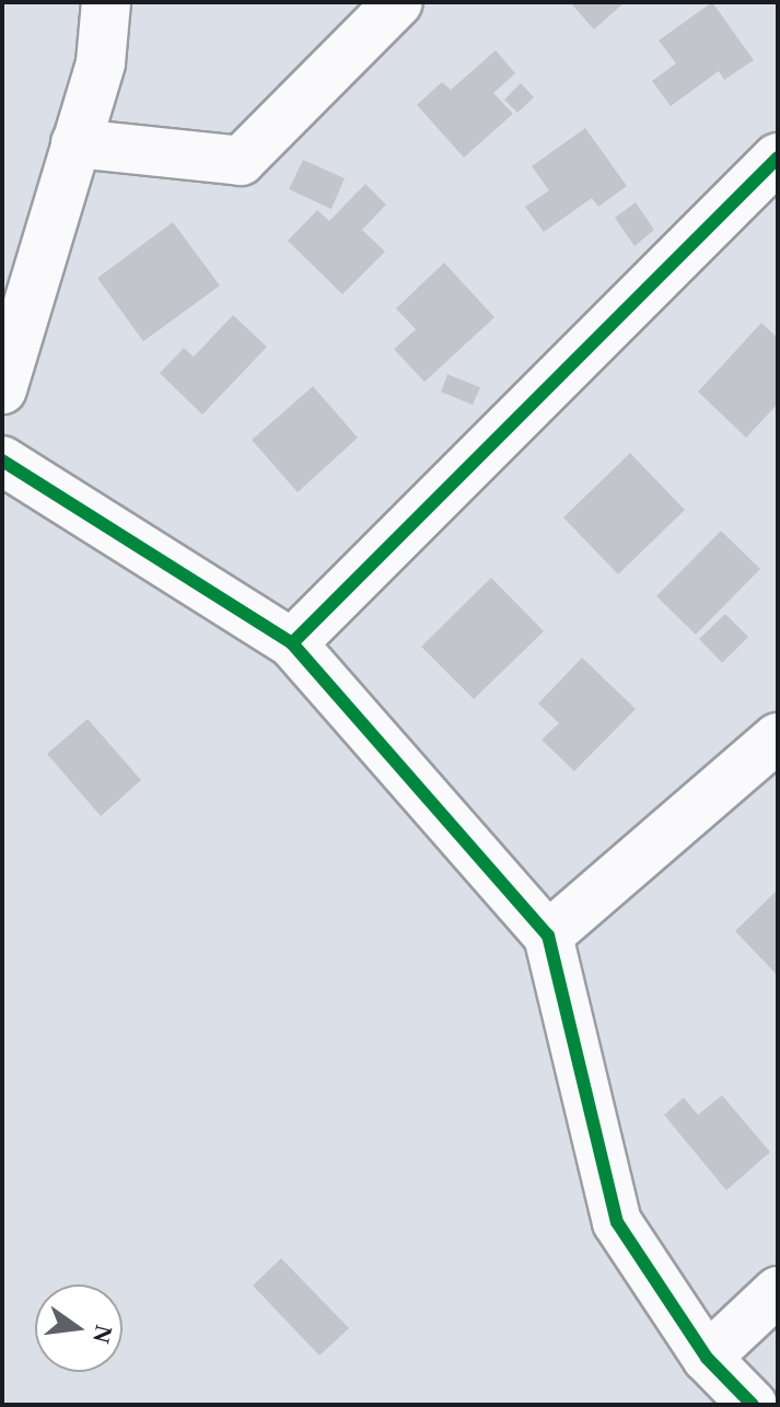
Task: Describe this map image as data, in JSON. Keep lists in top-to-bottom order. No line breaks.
{"north":"right"}
